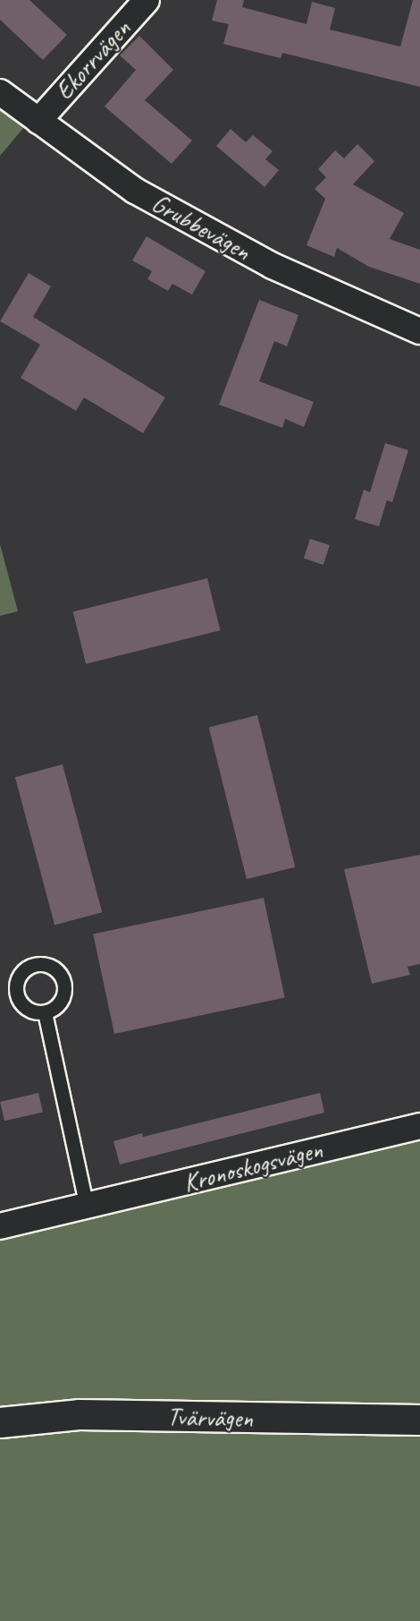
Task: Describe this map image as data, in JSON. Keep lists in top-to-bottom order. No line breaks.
{"streets":{"street":["Ekorrvägen","Grubbevägen","Kronoskogsvägen","Tvärvägen"]},"crossings":[["Ekorrvägen","Grubbevägen"]]}
